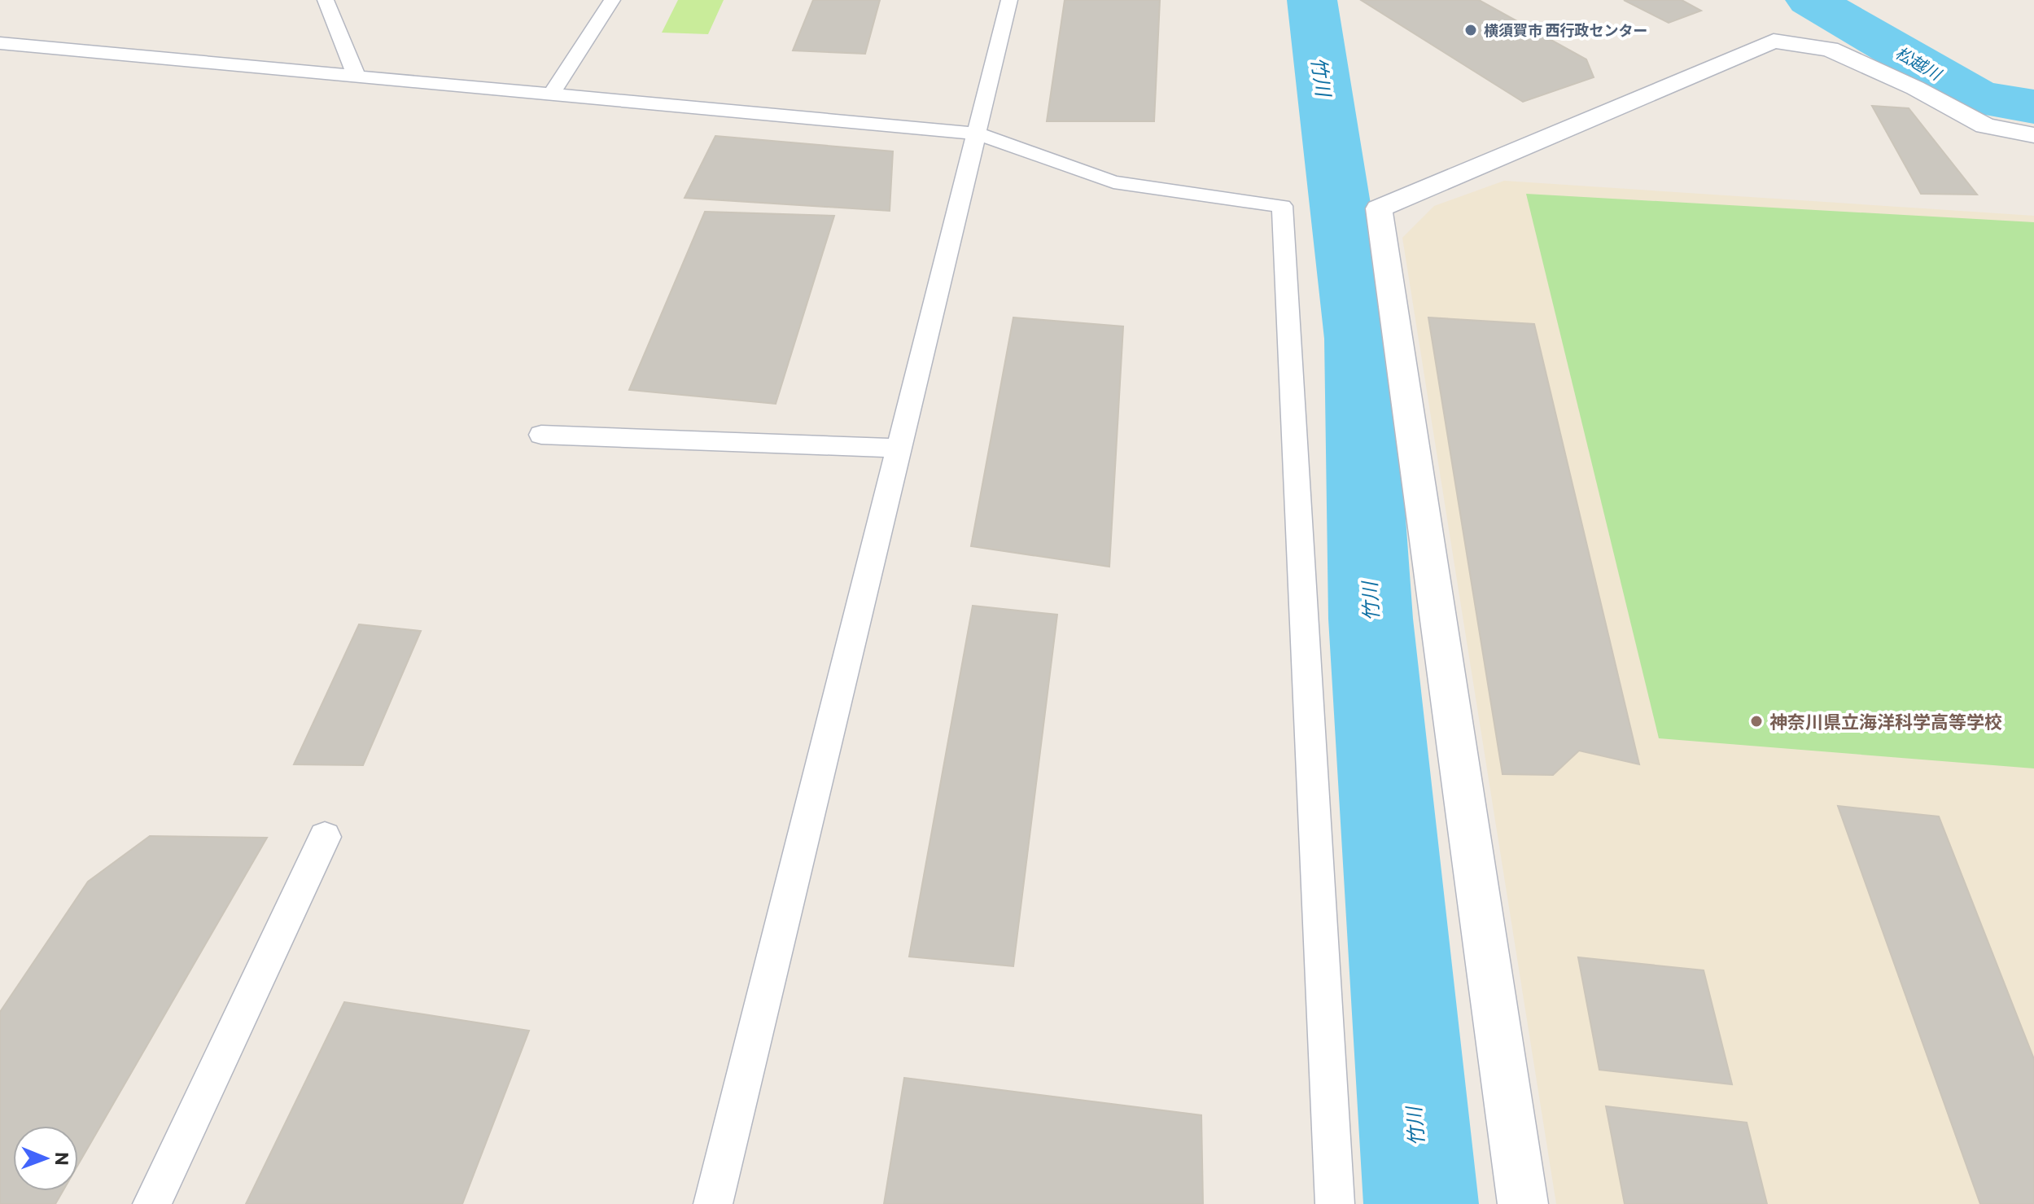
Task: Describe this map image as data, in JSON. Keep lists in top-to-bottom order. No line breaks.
{"water":["松越川","竹川"],"places":["横須賀市 西行政センター","神奈川県立海洋科学高等学校"],"north":"right"}
